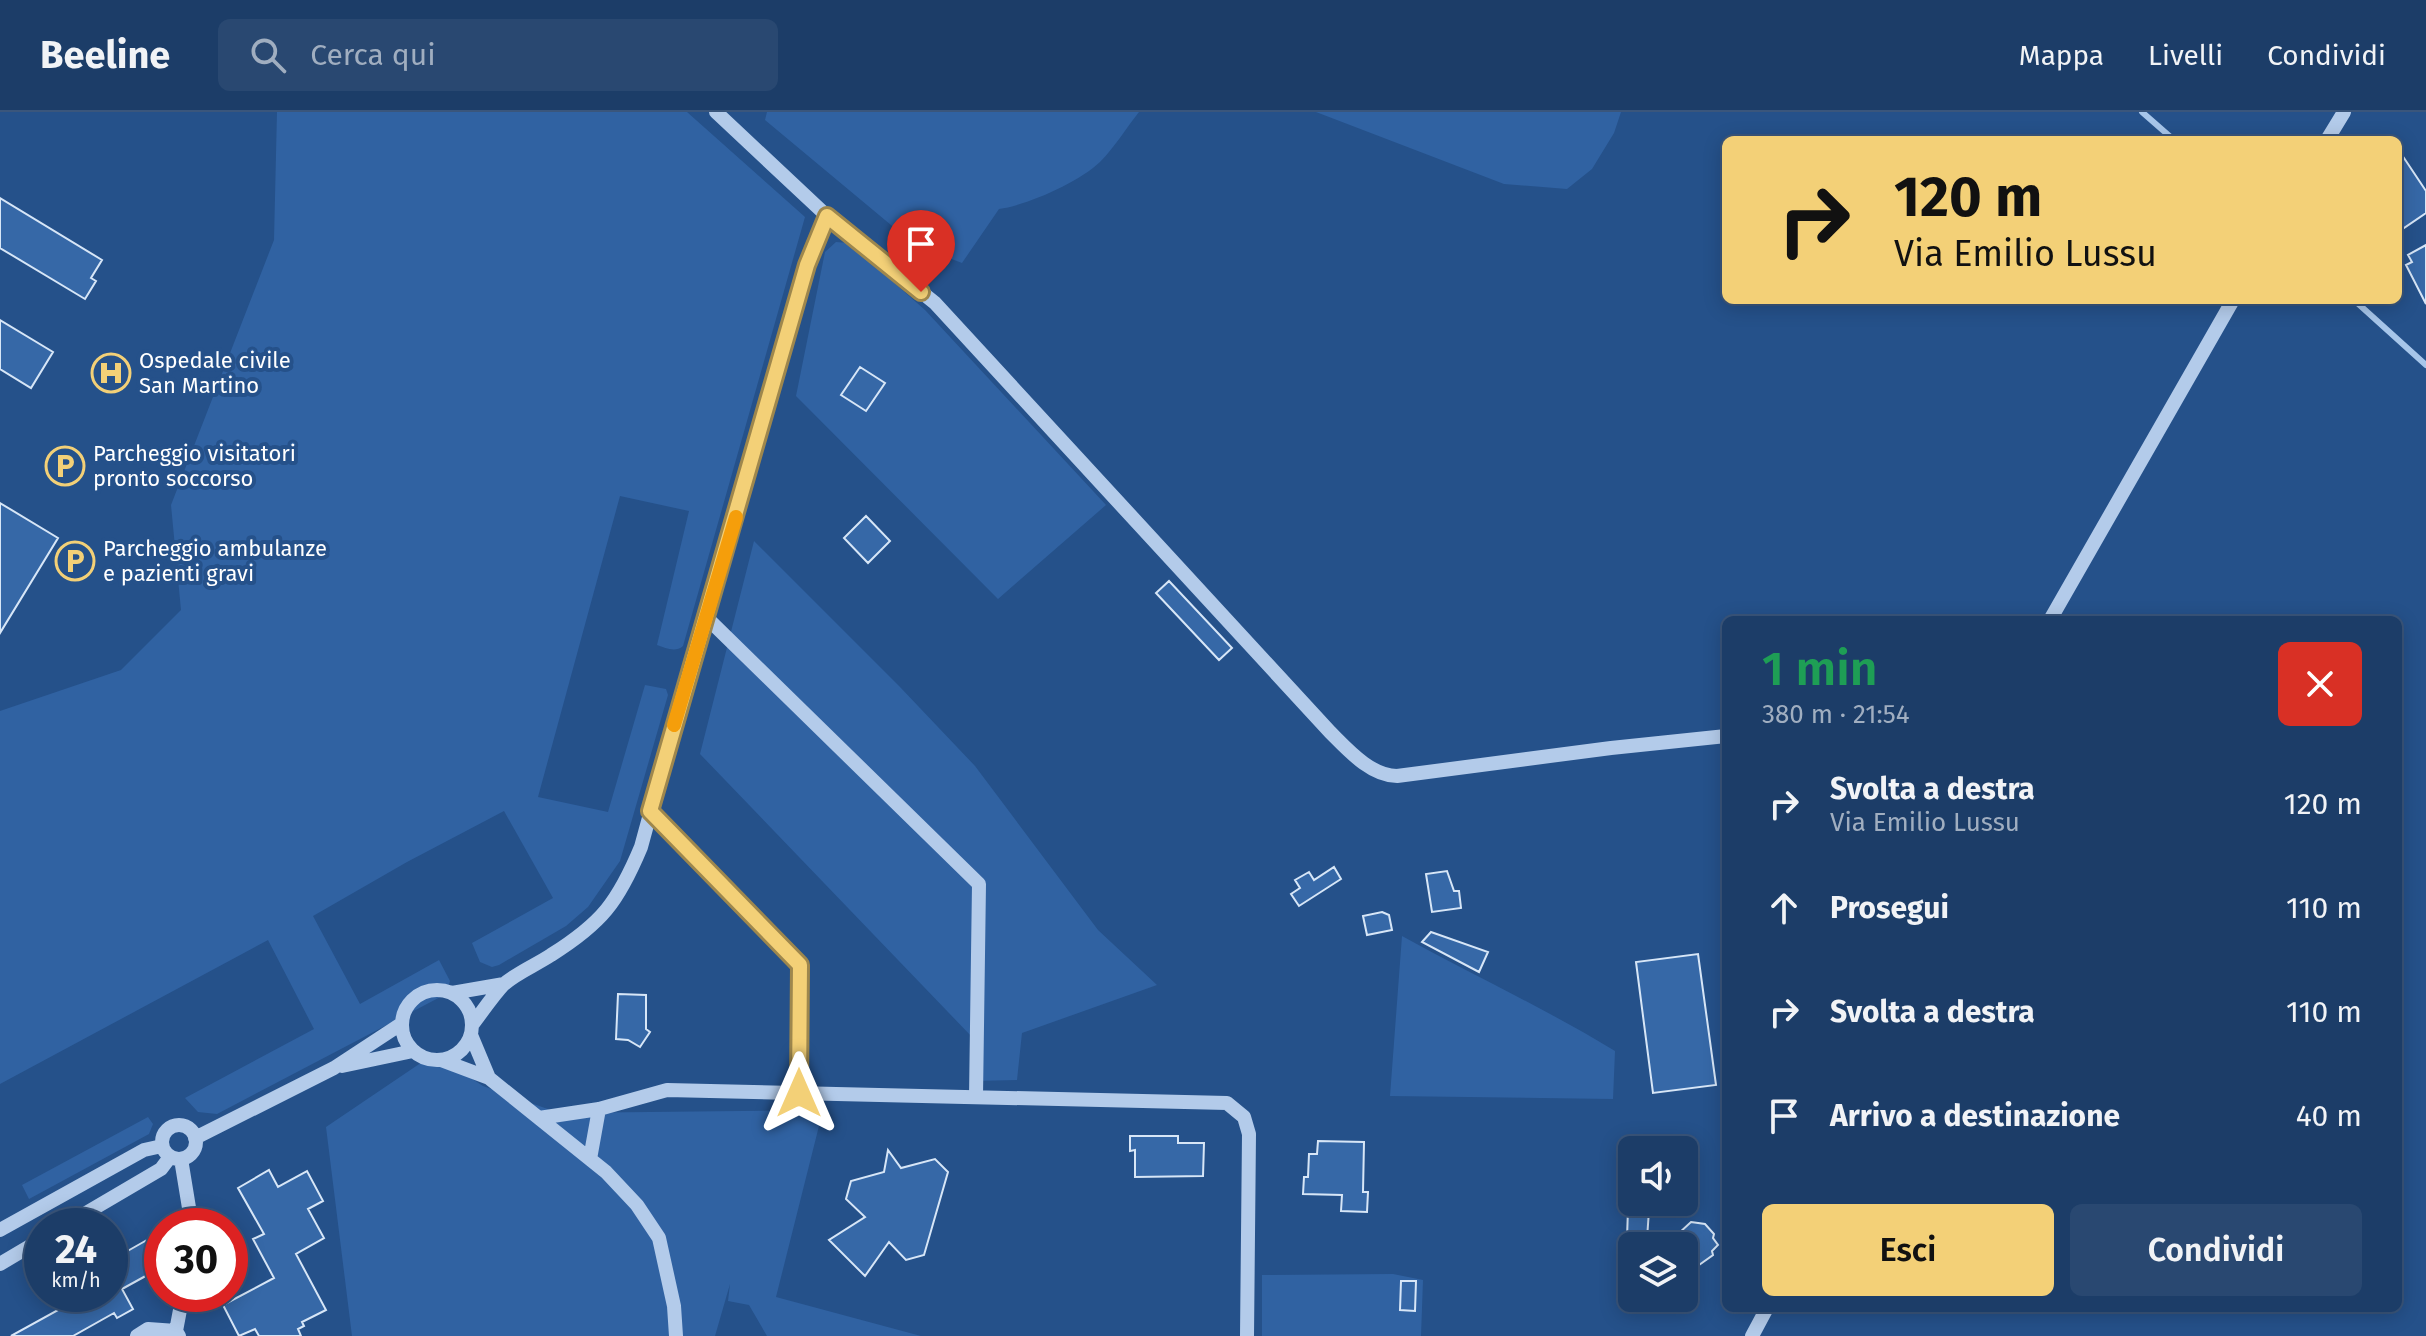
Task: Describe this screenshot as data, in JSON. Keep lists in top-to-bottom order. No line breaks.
{"places":{"hospital":["Ospedale civile San Martino"],"parking":["Parcheggio visitatori pronto soccorso","Parcheggio ambulanze e pazienti gravi"]},"page":{"header":"Beeline","search":"Cerca qui","nav":["Mappa","Livelli","Condividi"],"turn":["120 m","Via Emilio Lussu"],"heading":["1 min","380 m · 21:54"],"list":[{"name":"Svolta a destra","note":"Via Emilio Lussu","value":"120 m"},{"name":"Prosegui","value":"110 m"},{"name":"Svolta a destra","value":"110 m"},{"name":"Arrivo a destinazione","value":"40 m"}],"buttons":["Esci","Condividi"],"speed":"24 km/h","limit":"30"}}
